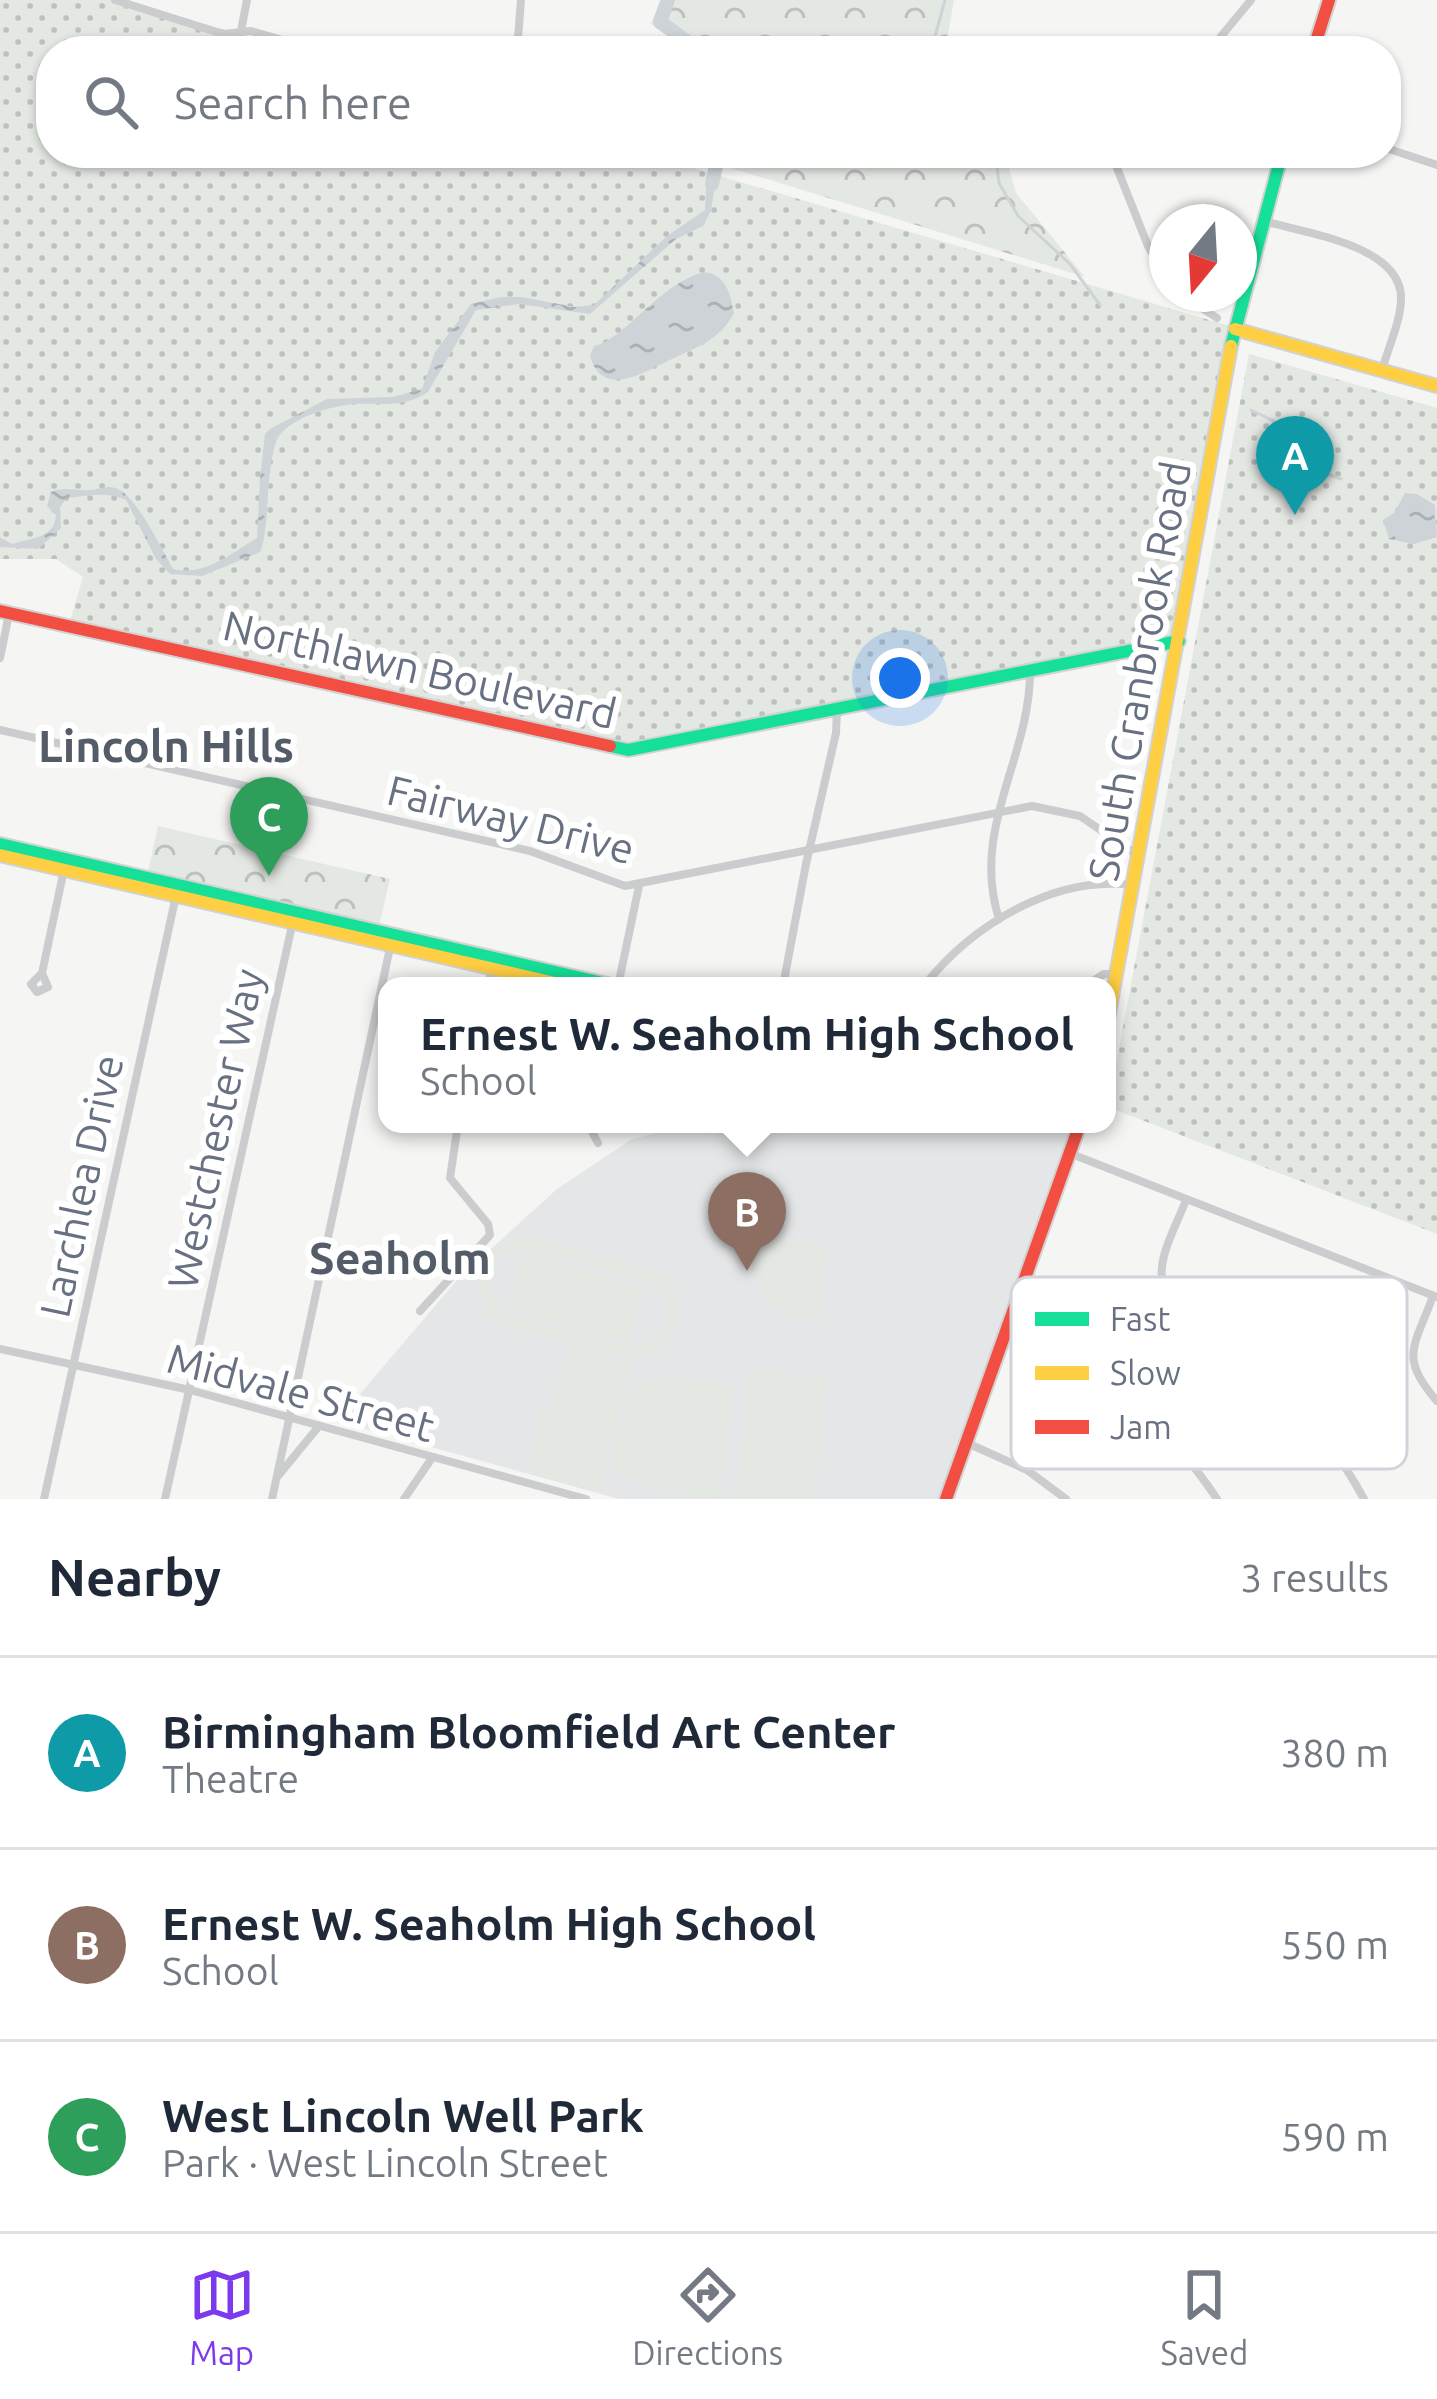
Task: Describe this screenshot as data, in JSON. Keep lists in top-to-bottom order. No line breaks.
{"streets":{"street":["Northlawn Boulevard","South Cranbrook Road","Fairway Drive","Westchester Way","Larchlea Drive","Midvale Street"]},"crossings":[["Northlawn Boulevard","South Cranbrook Road"],["South Cranbrook Road","Fairway Drive"],["Westchester Way","Midvale Street"],["Larchlea Drive","Midvale Street"]],"districts":["Lincoln Hills","Seaholm"],"legend":["Fast","Slow","Jam"],"north":"bottom","page":{"search":"Search here","pins":["A","C","B"],"popup":["Ernest W. Seaholm High School","School"],"heading":["Nearby","3 results"],"list":[{"mark":"A","name":"Birmingham Bloomfield Art Center","note":"Theatre","value":"380 m"},{"mark":"B","name":"Ernest W. Seaholm High School","note":"School","value":"550 m"},{"mark":"C","name":"West Lincoln Well Park","note":"Park · West Lincoln Street","value":"590 m"}],"nav":["Map","Directions","Saved"]}}
